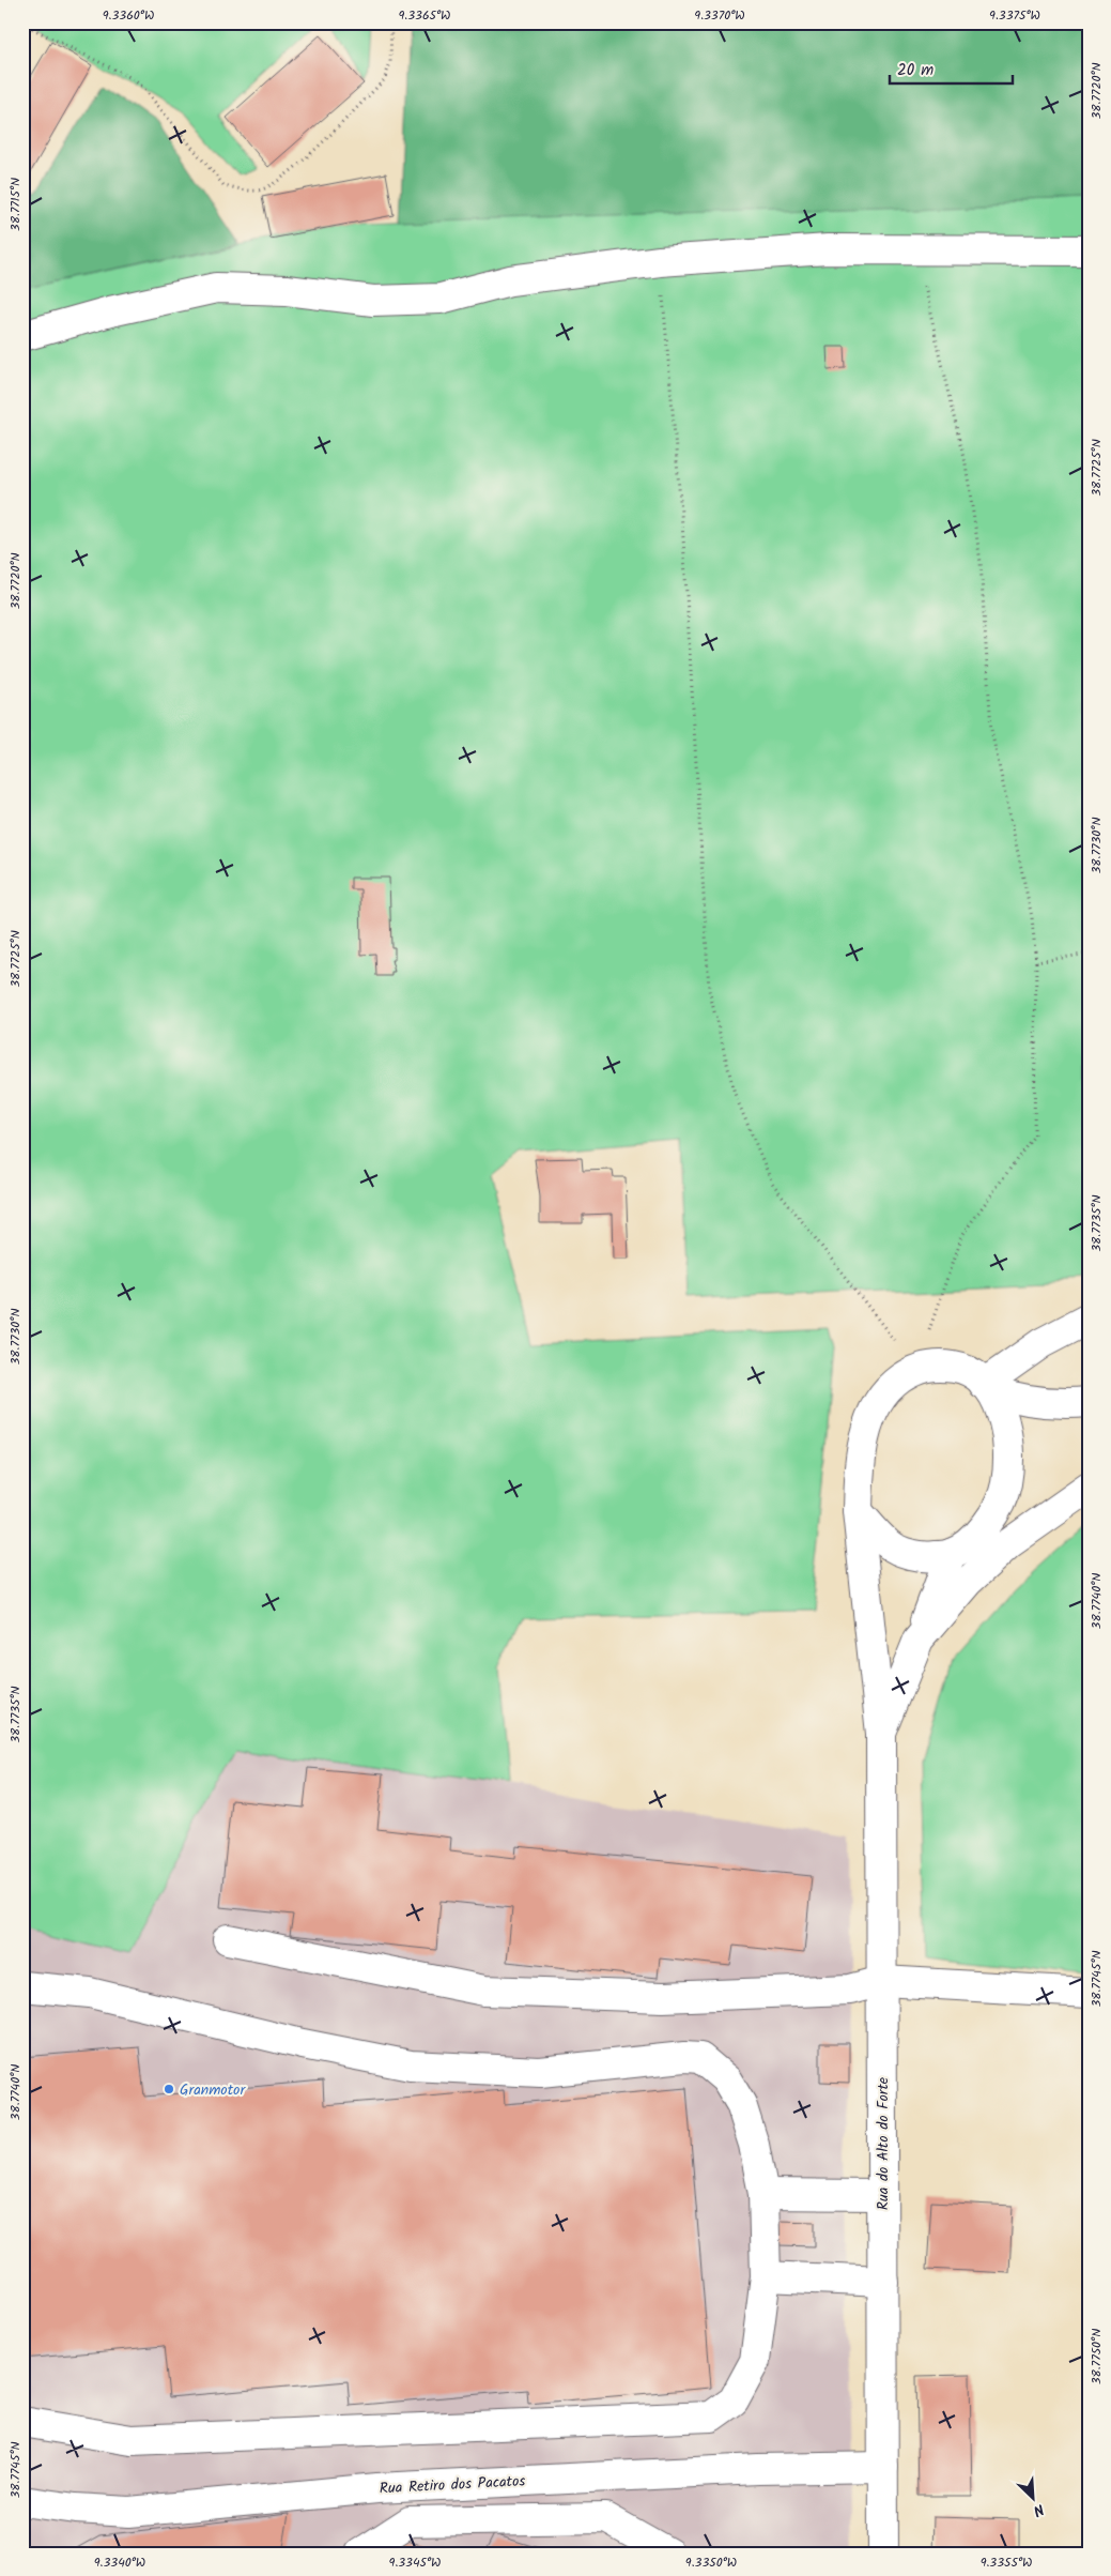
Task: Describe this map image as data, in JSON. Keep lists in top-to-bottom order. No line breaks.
{"streets":{"street":["Rua do Alto do Forte","Rua Retiro dos Pacatos"]},"crossings":[["Rua do Alto do Forte","Rua Retiro dos Pacatos"]],"places":["Granmotor"],"scale_bar":"20 m","north":"bottom right","coordinates":["9.3360°W","9.3365°W","9.3370°W","9.3375°W","38.7720°N","38.7715°N","38.7725°N","38.7730°N","38.7735°N","38.7740°N","38.7745°N","38.7750°N","9.3340°W","9.3345°W","9.3350°W","9.3355°W"]}
